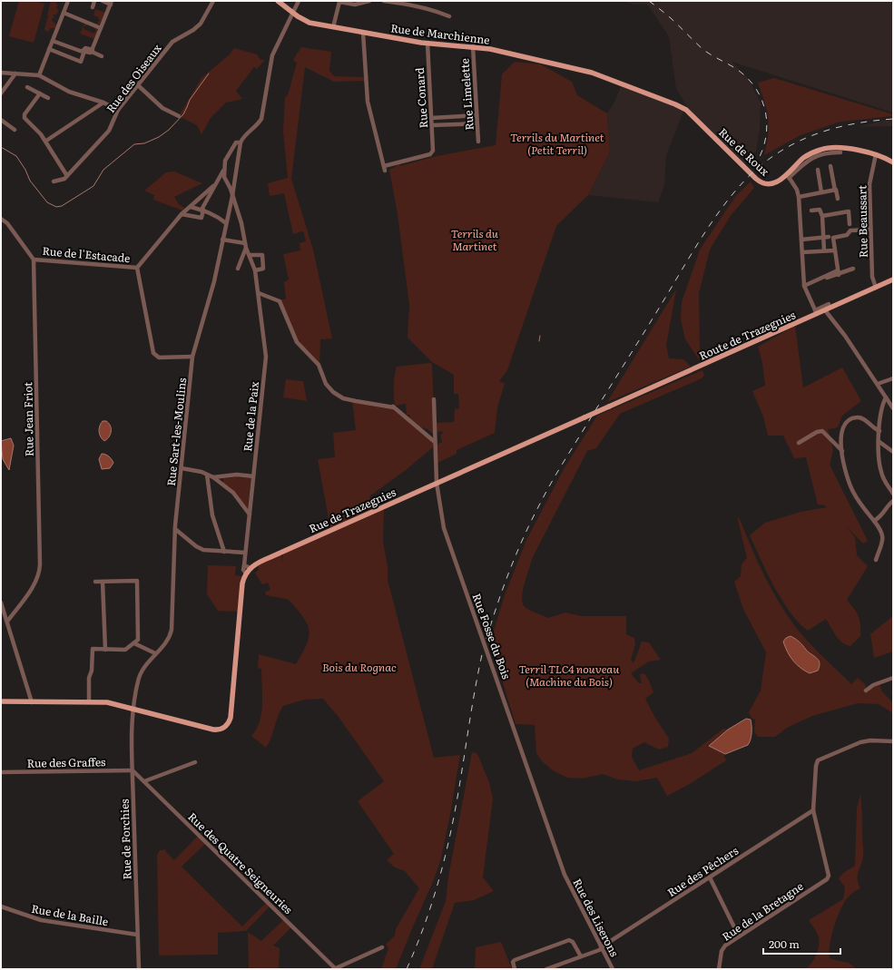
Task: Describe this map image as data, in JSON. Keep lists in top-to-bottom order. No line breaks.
{"streets":{"main road":["Rue de Marchienne","Rue de Roux","Route de Trazegnies","Rue de Trazegnies"],"street":["Rue des Oiseaux","Rue Limelette","Rue Conard","Rue Beaussart","Rue de l'Estacade","Rue de la Paix","Rue Jean Friot","Rue Sart-les-Moulins","Rue Fosse du Bois","Rue des Graffes","Rue de Forchies","Rue des Quatre Seigneuries","Rue des Pêchers","Rue de la Bretagne","Rue de la Baille","Rue des Liserons"]},"crossings":[["Rue de Marchienne","Rue Limelette"],["Rue de Marchienne","Rue Conard"],["Rue de Marchienne","Rue de Roux"],["Rue de Roux","Rue Beaussart"],["Rue Beaussart","Route de Trazegnies"],["Rue de l'Estacade","Rue Jean Friot"],["Route de Trazegnies","Rue de Trazegnies"],["Rue de la Paix","Rue Sart-les-Moulins"],["Rue de la Paix","Rue de Trazegnies"],["Rue Sart-les-Moulins","Rue de Trazegnies"],["Rue Sart-les-Moulins","Rue de Forchies"],["Rue de Trazegnies","Rue Fosse du Bois"],["Rue de Trazegnies","Rue de Forchies"],["Rue Fosse du Bois","Rue des Liserons"],["Rue des Graffes","Rue de Forchies"],["Rue des Graffes","Rue des Quatre Seigneuries"],["Rue de Forchies","Rue des Quatre Seigneuries"],["Rue de Forchies","Rue de la Baille"],["Rue des Pêchers","Rue de la Bretagne"],["Rue des Pêchers","Rue des Liserons"]],"parks":["Terrils du Martinet (Petit Terril)","Terrils du Martinet","Bois du Rognac","Terril TLC4 nouveau (Machine du Bois)"],"scale_bar":"200 m"}
